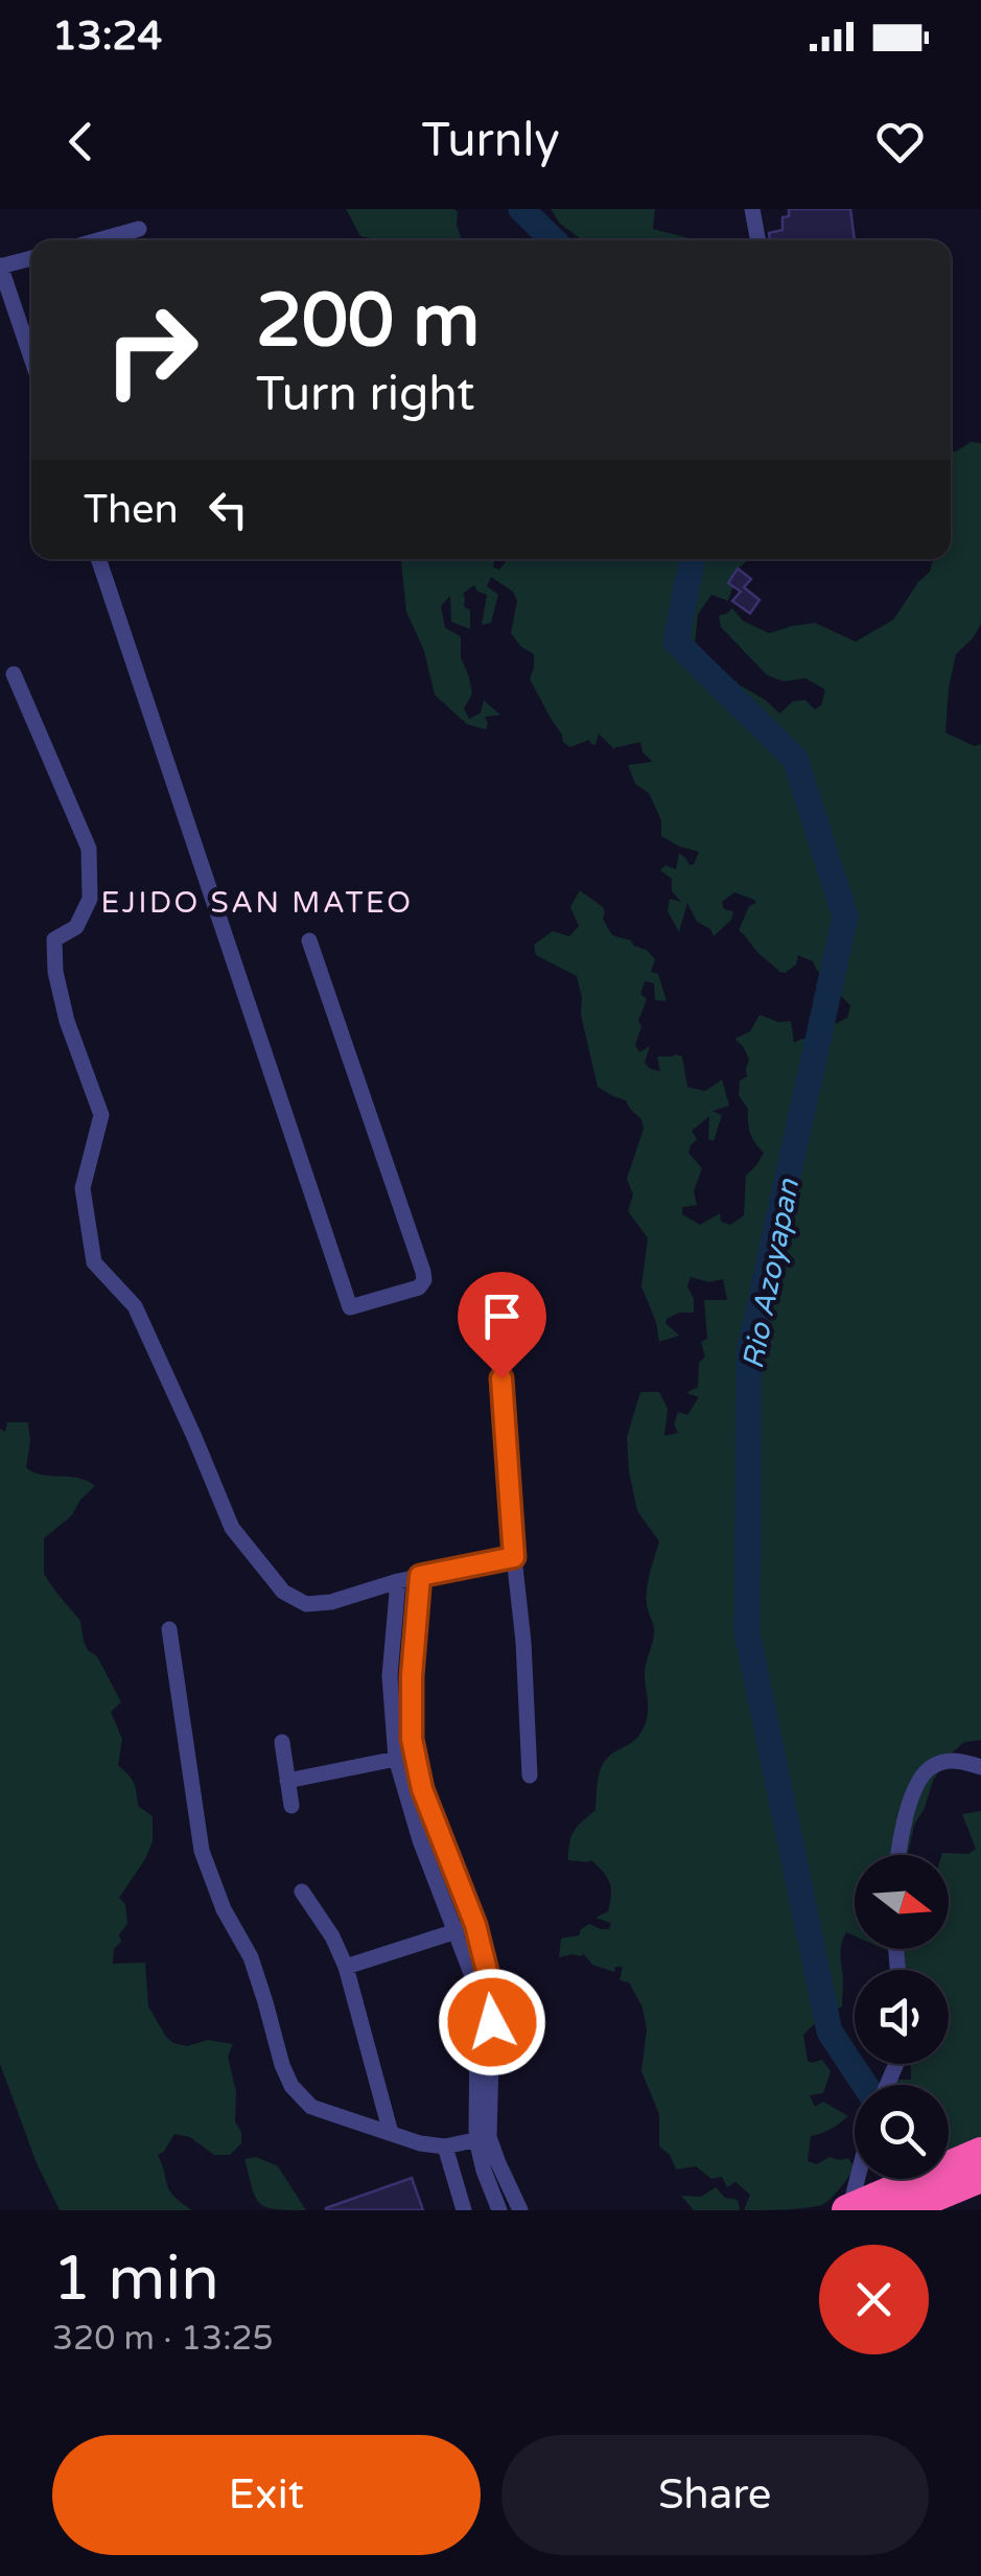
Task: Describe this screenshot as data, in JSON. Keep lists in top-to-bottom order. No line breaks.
{"districts":["EJIDO SAN MATEO"],"water":["Rio Azoyapan"],"north":"right","page":{"status":"13:24","header":"Turnly","turn":["200 m","Turn right"],"then":"Then","heading":["1 min","320 m · 13:25"],"buttons":["Exit","Share"]}}
